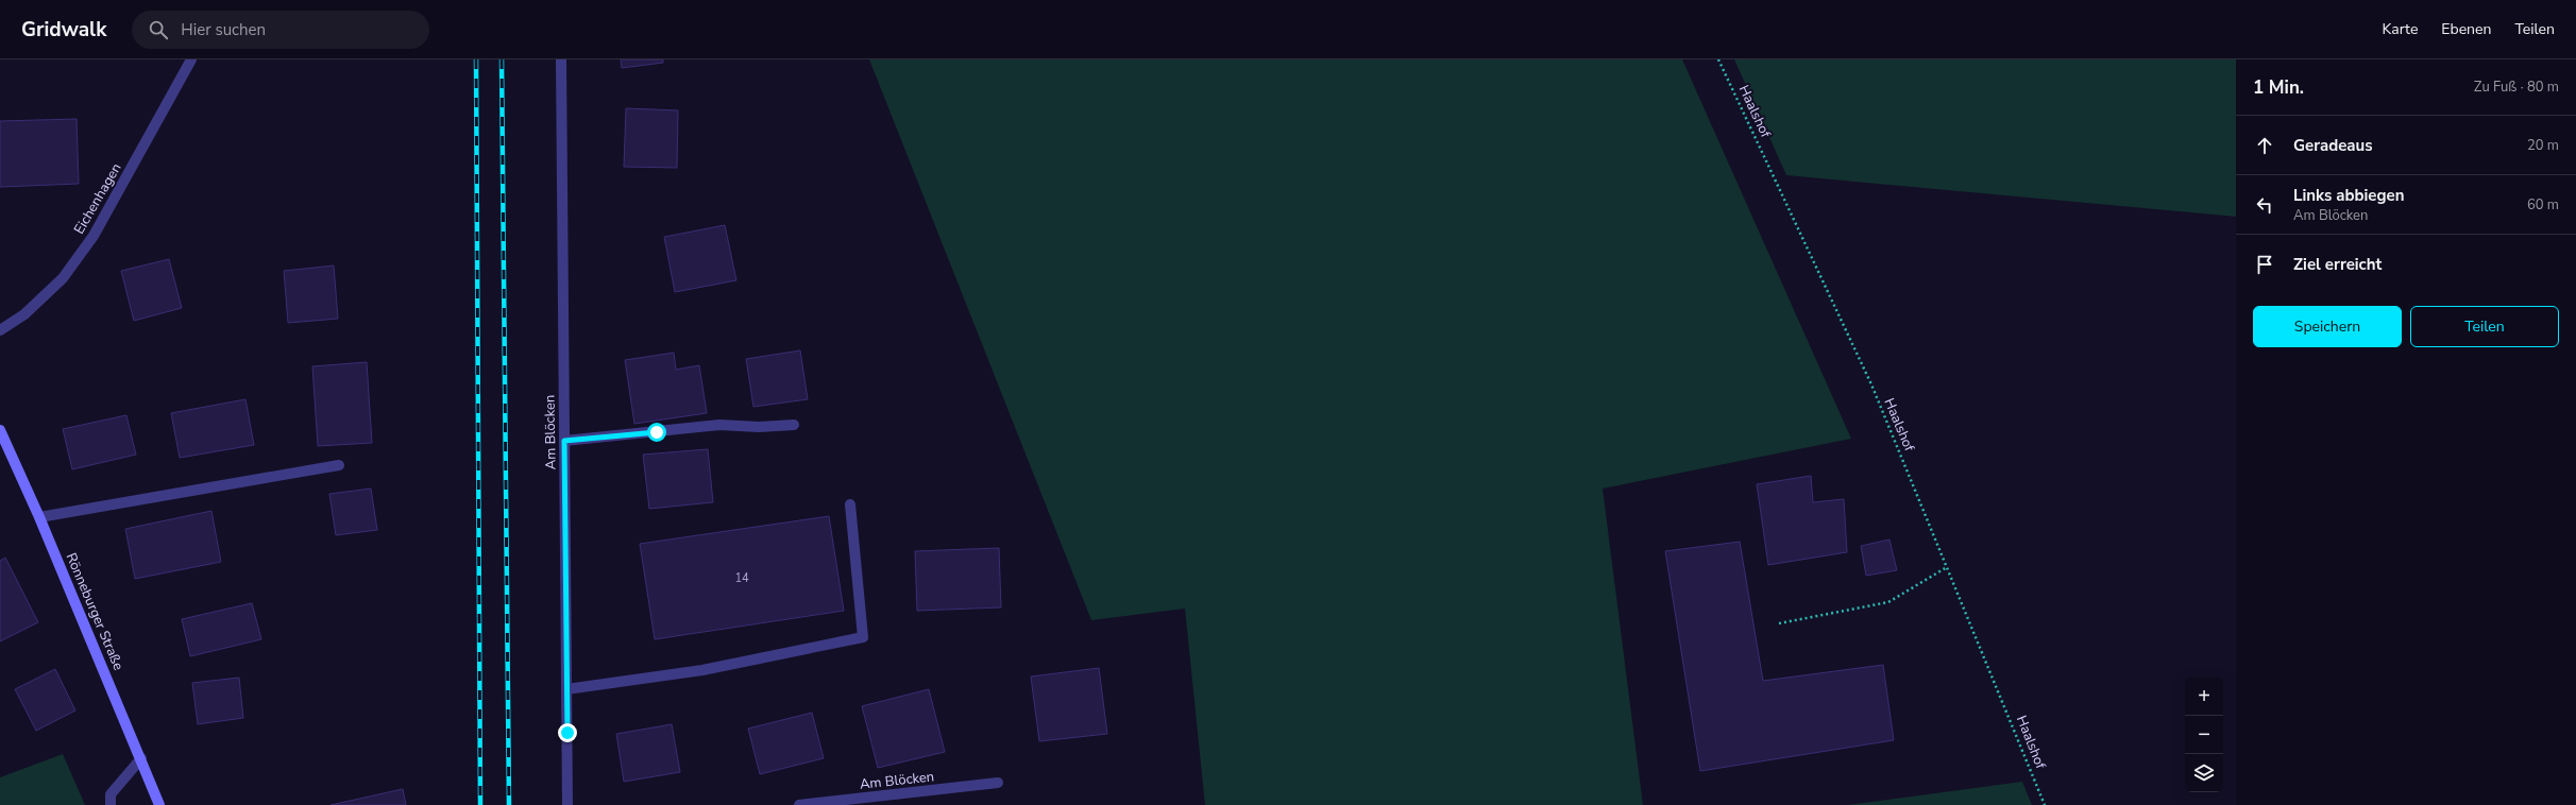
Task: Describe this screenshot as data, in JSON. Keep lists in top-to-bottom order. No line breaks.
{"streets":{"street":["Eichenhagen","Am Blöcken","Rönneburger Straße"],"path":["Haalshof"]},"house_numbers":["14"],"page":{"header":"Gridwalk","search":"Hier suchen","nav":["Karte","Ebenen","Teilen"],"heading":["1 Min.","Zu Fuß · 80 m"],"list":[["Geradeaus","20 m"],["Links abbiegen","Am Blöcken","60 m"],"Ziel erreicht"],"buttons":["Speichern","Teilen"],"map_buttons":["+","−"]}}
